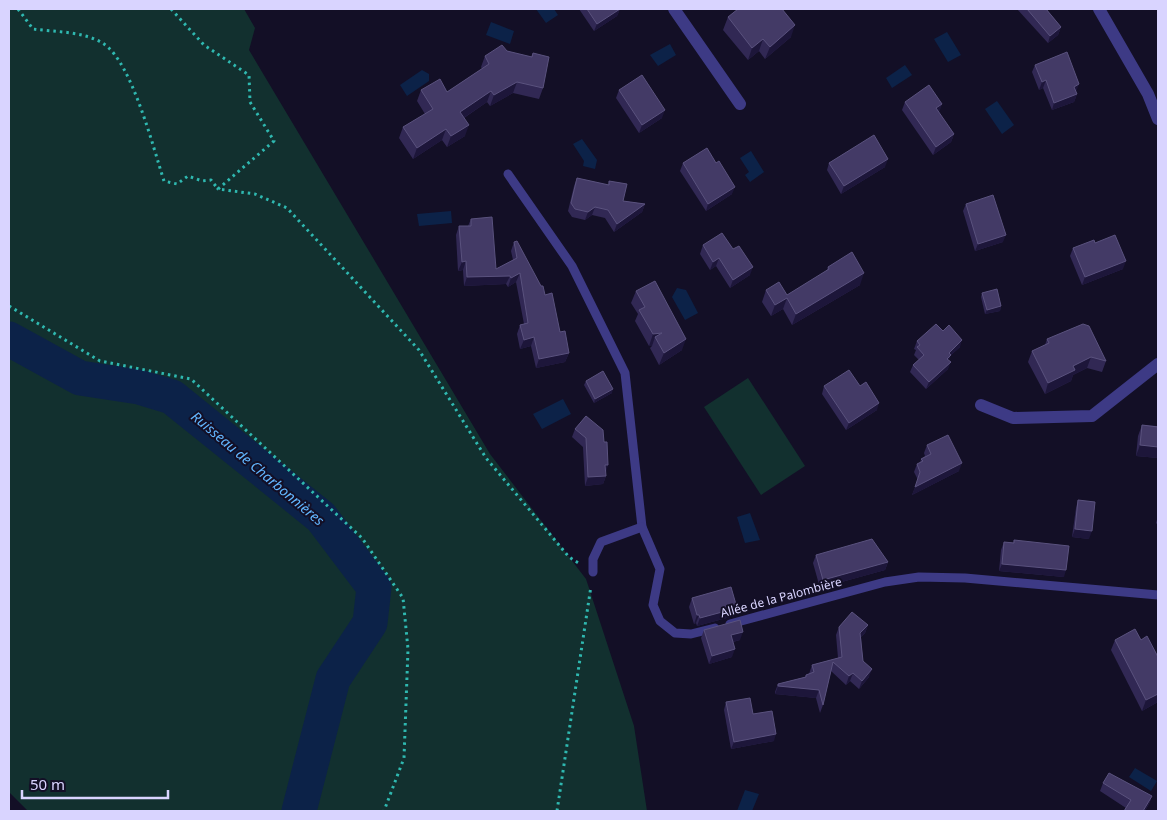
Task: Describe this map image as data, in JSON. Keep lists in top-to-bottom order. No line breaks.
{"streets":{"lane":["Allée de la Palombière"]},"water":["Ruisseau de Charbonnières"],"scale_bar":"50 m"}
